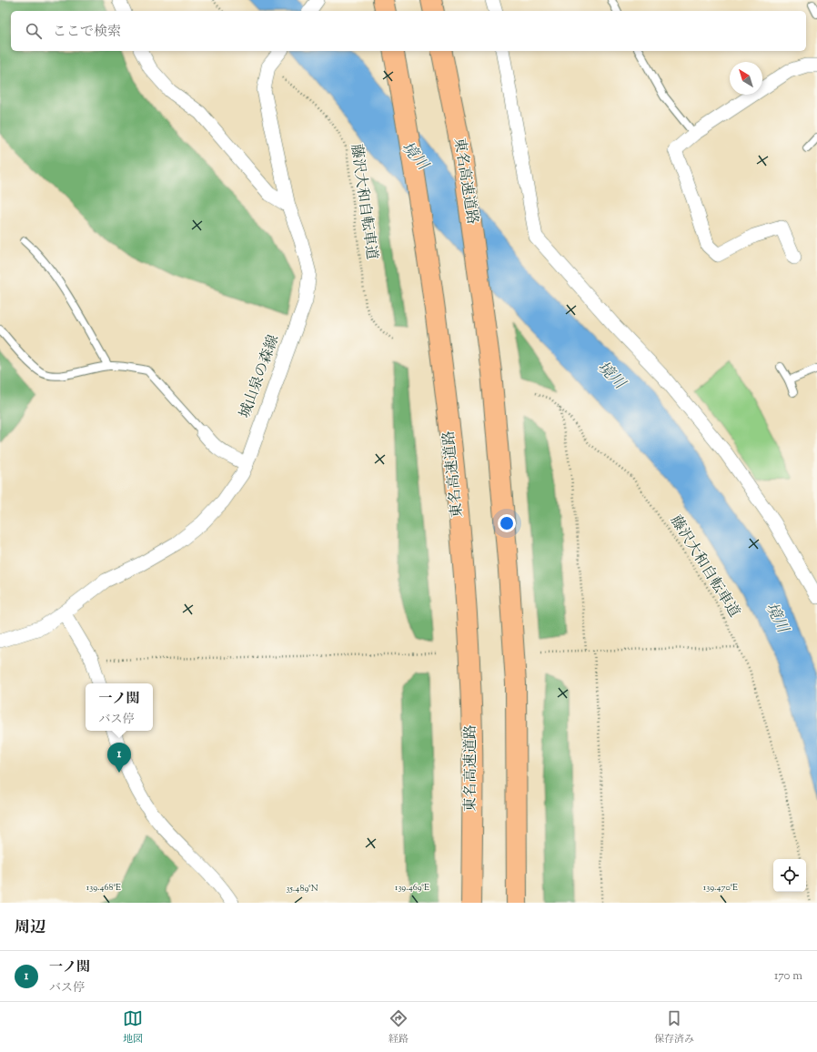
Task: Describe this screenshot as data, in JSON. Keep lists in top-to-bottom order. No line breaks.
{"streets":{"highway":["東名高速道路"],"street":["城山泉の森線"],"path":["藤沢大和自転車道"]},"crossings":[["藤沢大和自転車道","城山泉の森線"]],"water":["境川"],"north":"top left","page":{"search":"ここで検索","popup":["一ノ関","バス停"],"pins":"1","heading":"周辺","list":[{"mark":"1","name":"一ノ関","note":"バス停","value":"170 m"}],"nav":["地図","経路","保存済み"]},"coordinates":["139.468°E","139.469°E","139.470°E","35.489°N"]}
